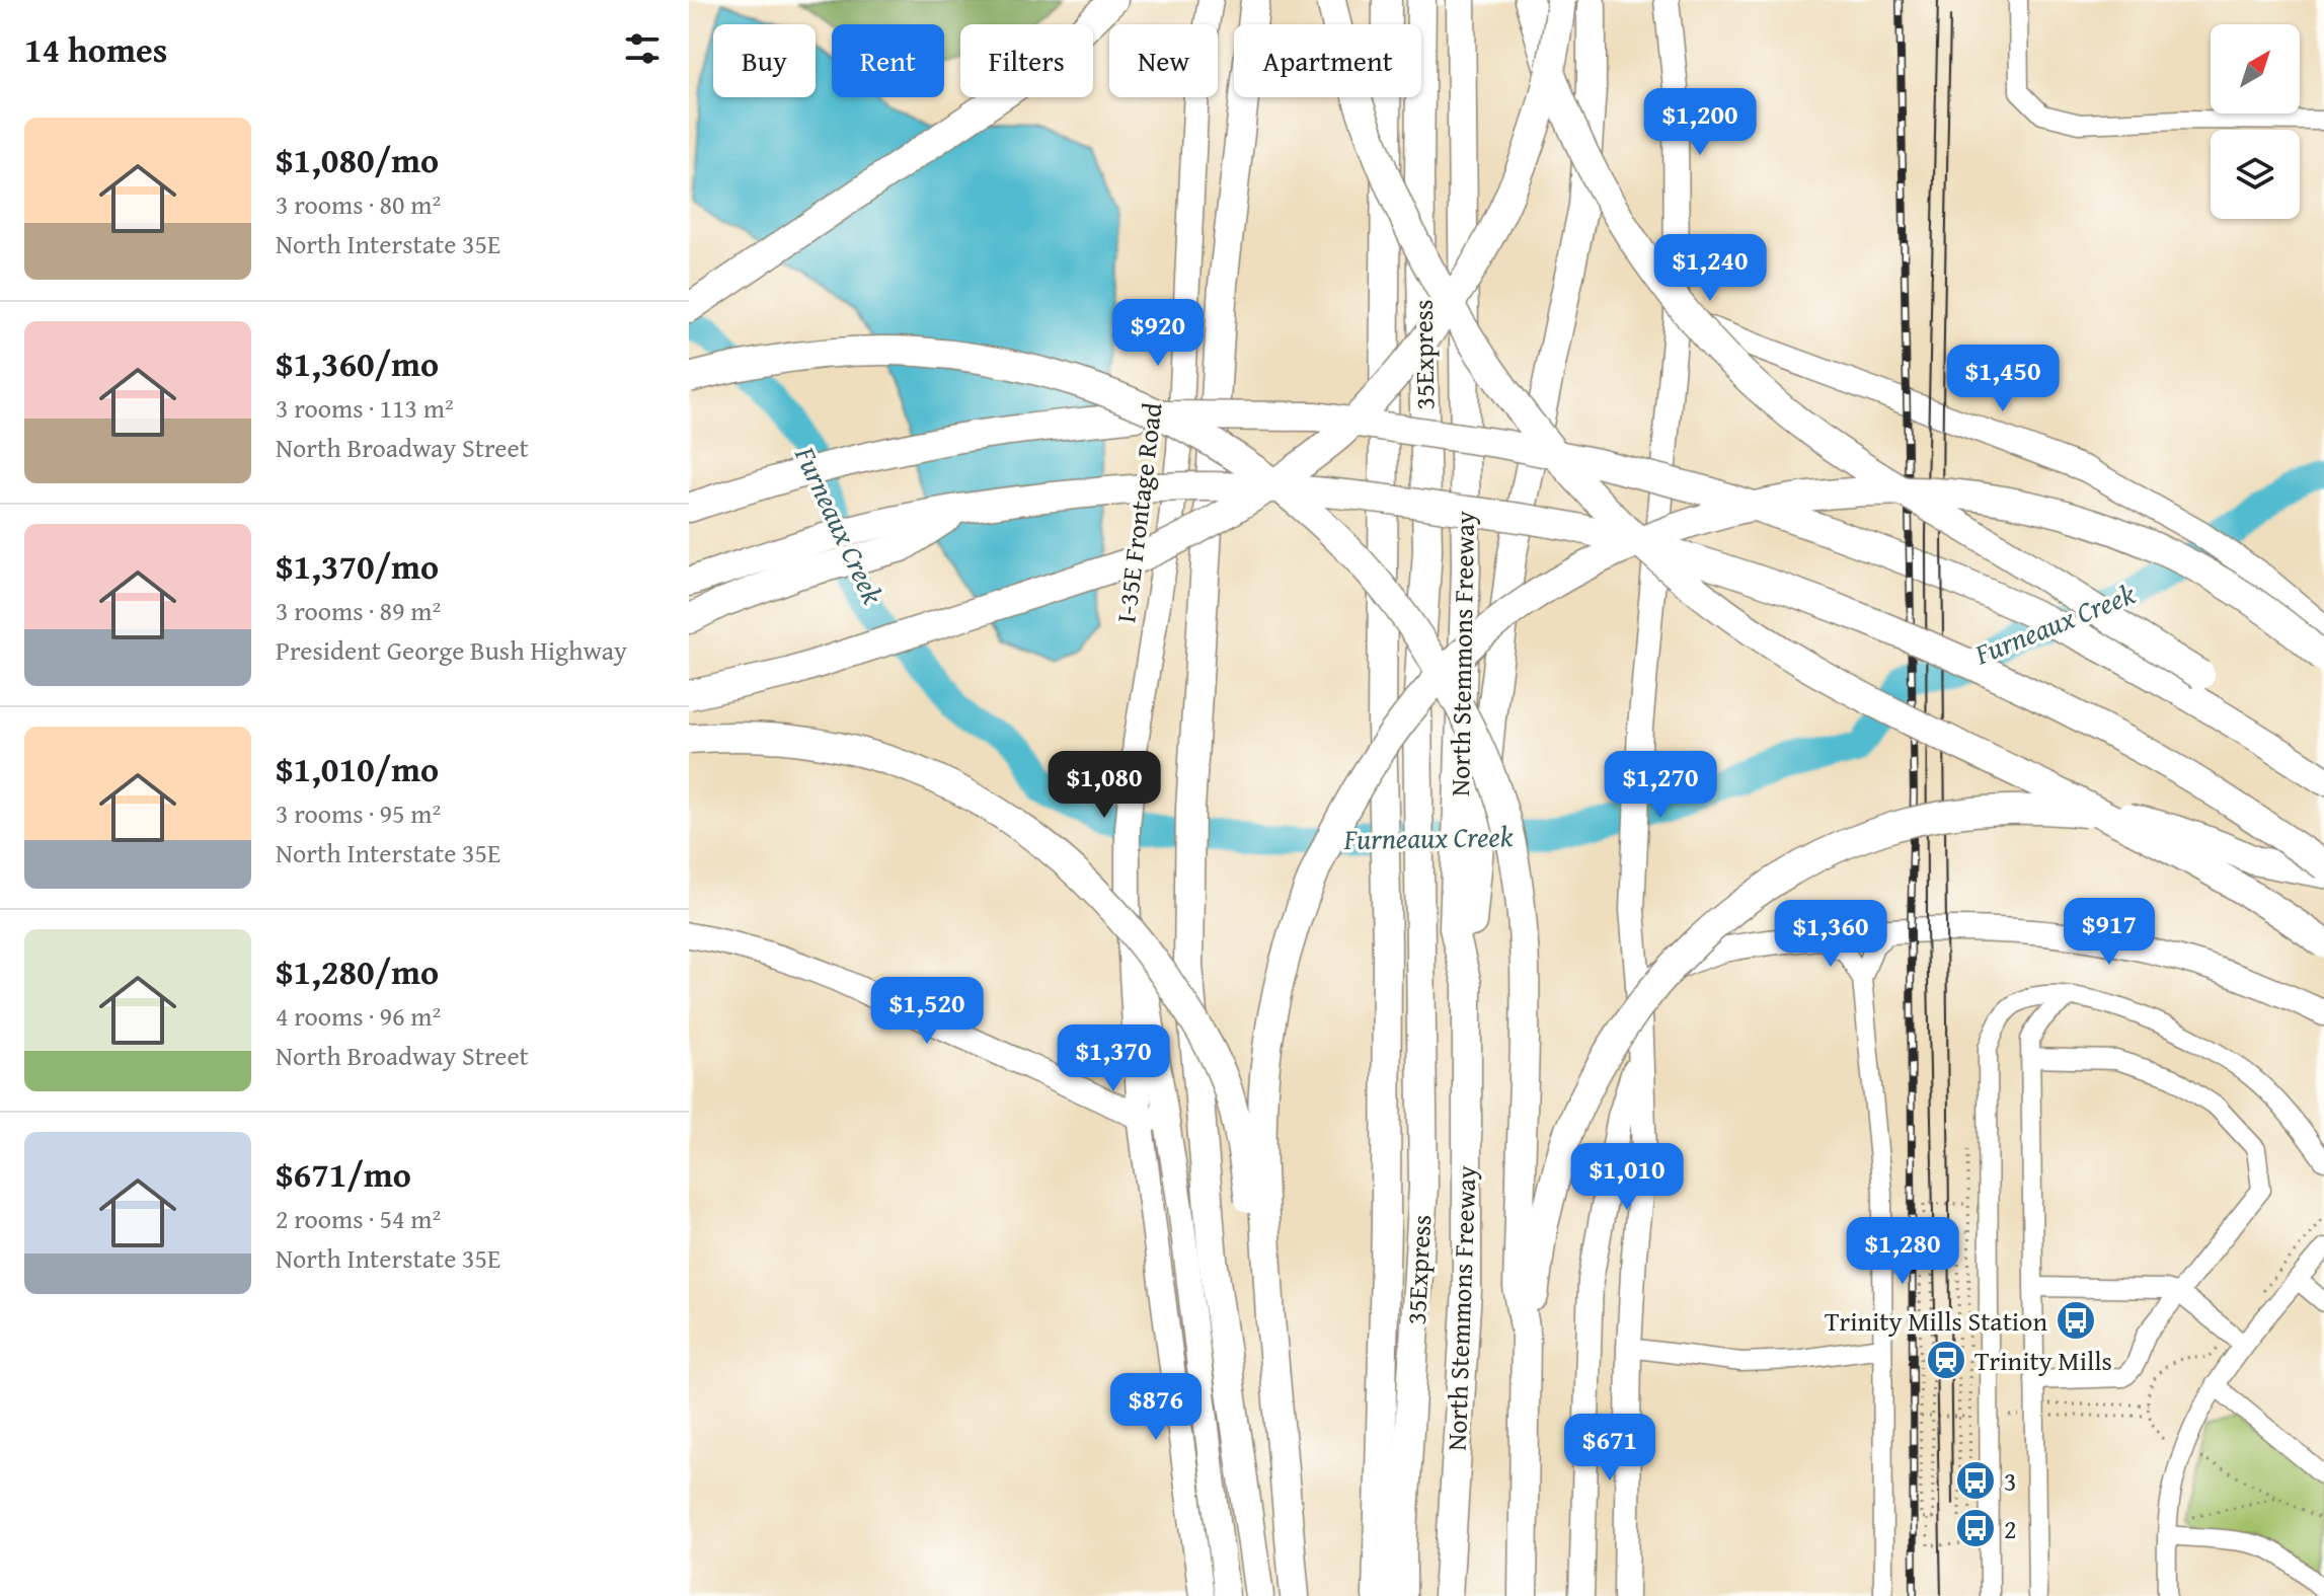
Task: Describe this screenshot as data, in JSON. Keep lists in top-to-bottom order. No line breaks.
{"streets":{"highway":["35Express","North Stemmons Freeway"],"main road":["I-35E Frontage Road"]},"water":["Furneaux Creek"],"places":{"bus stop":["Trinity Mills Station","3","2"],"station":["Trinity Mills"]},"north":"top right","page":{"heading":"14 homes","chip":["Buy","Rent","Filters","New","Apartment"],"price":["$1,200","$1,240","$920","$1,450","$1,080","$1,270","$917","$1,360","$1,520","$1,370","$1,010","$1,280","$876","$671"],"list":[{"name":"$1,080/mo","note":"3 rooms · 80 m² · North Interstate 35E"},{"name":"$1,360/mo","note":"3 rooms · 113 m² · North Broadway Street"},{"name":"$1,370/mo","note":"3 rooms · 89 m² · President George Bush Highway"},{"name":"$1,010/mo","note":"3 rooms · 95 m² · North Interstate 35E"},{"name":"$1,280/mo","note":"4 rooms · 96 m² · North Broadway Street"},{"name":"$671/mo","note":"2 rooms · 54 m² · North Interstate 35E"}]}}
